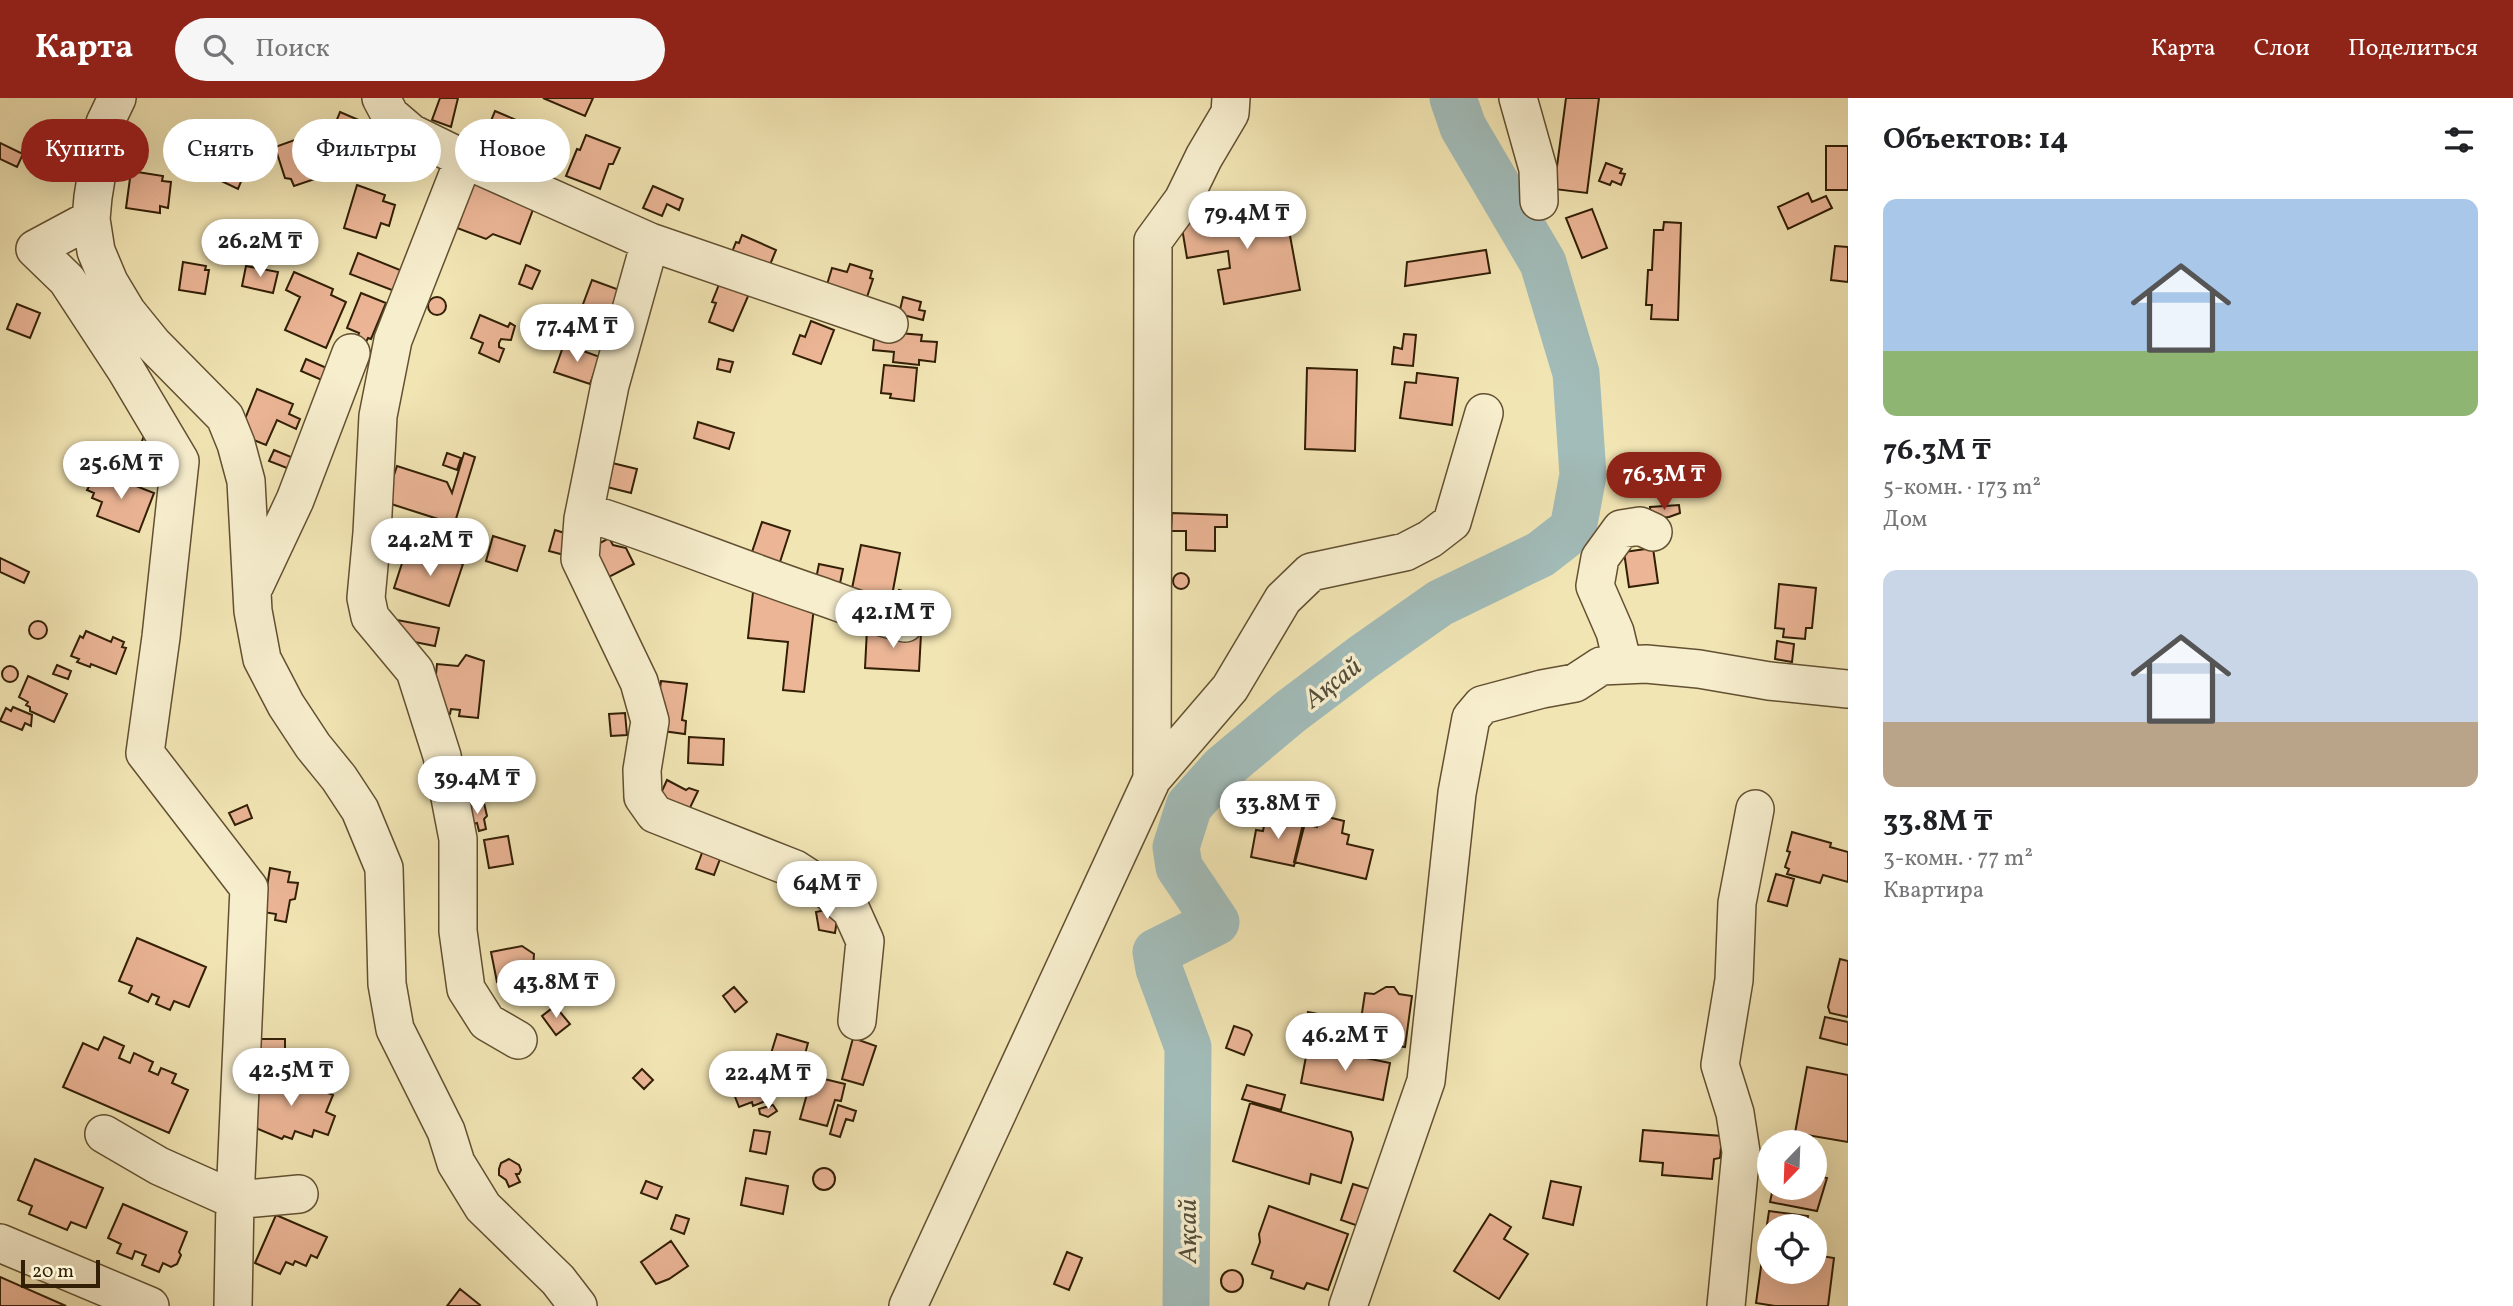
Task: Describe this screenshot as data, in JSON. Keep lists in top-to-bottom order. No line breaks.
{"water":["Ақсай"],"scale_bar":"20 m","north":"bottom left","page":{"header":"Карта","search":"Поиск","nav":["Карта","Слои","Поделиться"],"heading":"Объектов: 14","chip":["Купить","Снять","Фильтры","Новое"],"list":[{"name":"76.3M ₸","note":"5-комн. · 173 m² · Дом"},{"name":"33.8M ₸","note":"3-комн. · 77 m² · Квартира"}],"price":["79.4M ₸","26.2M ₸","77.4M ₸","25.6M ₸","76.3M ₸","24.2M ₸","42.1M ₸","39.4M ₸","33.8M ₸","64M ₸","43.8M ₸","46.2M ₸","42.5M ₸","22.4M ₸"],"scale":"20 m"}}
